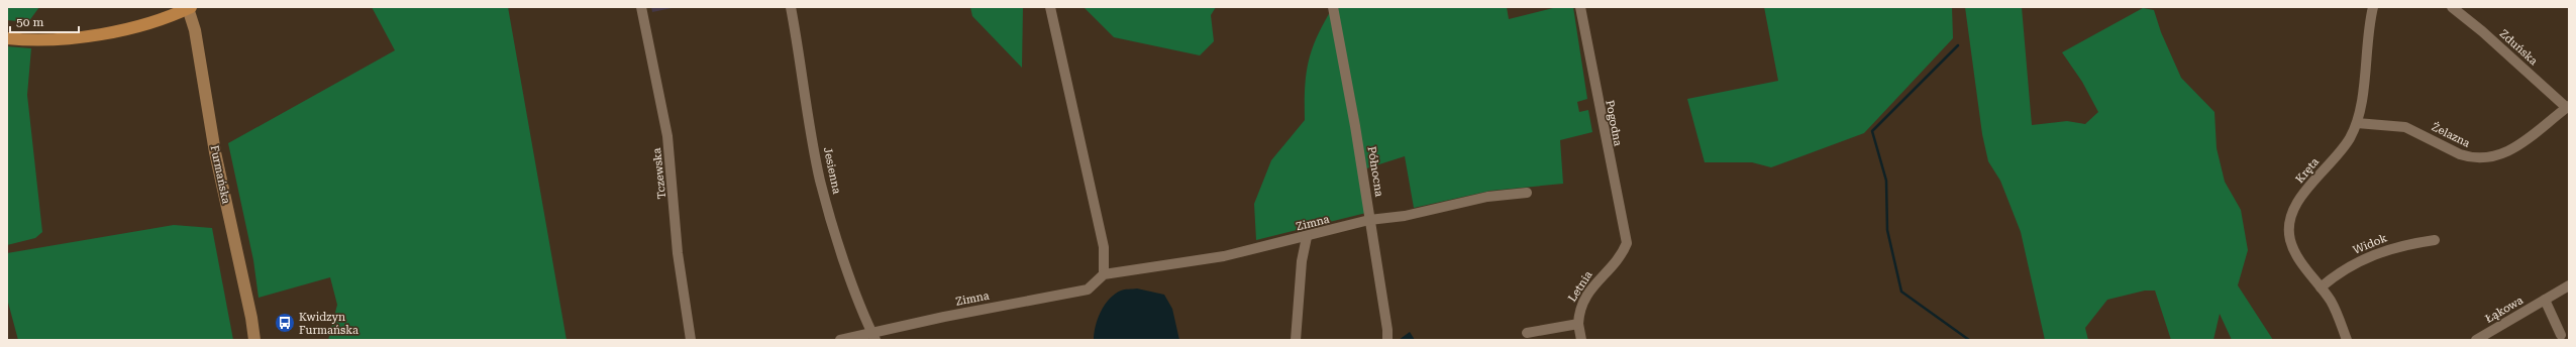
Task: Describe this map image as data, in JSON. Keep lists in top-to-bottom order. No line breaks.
{"streets":{"street":["Zduńska","Pogodna","Żelazna","Jesienna","Kręta","Północna","Tczewska","Furmańska","Zimna","Widok","Letnia","Łąkowa"]},"crossings":[["Zduńska","Żelazna"],["Pogodna","Letnia"],["Żelazna","Kręta"],["Jesienna","Zimna"],["Kręta","Widok"],["Północna","Zimna"]],"places":{"bus stop":["Kwidzyn Furmańska"]},"scale_bar":"50 m"}
